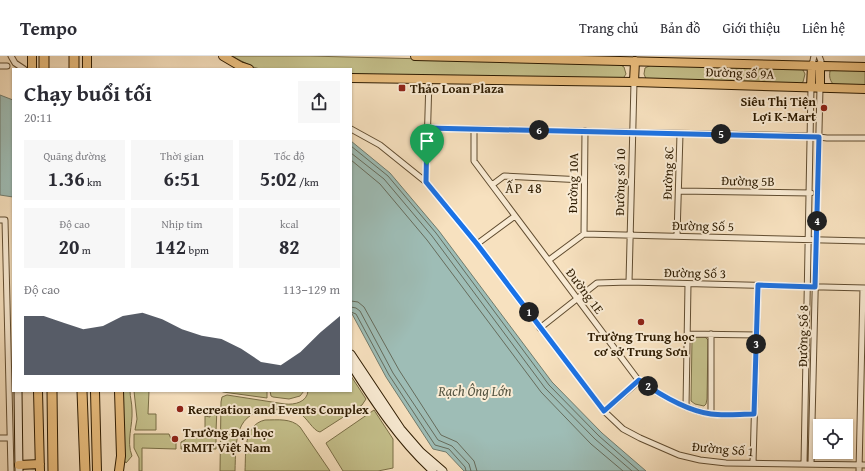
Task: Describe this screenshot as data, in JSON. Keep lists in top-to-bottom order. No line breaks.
{"streets":{"main road":["Đường số 9A"],"street":["Đường 8C","Đường 5B","Đường số 10","Đường 10A","Đường Số 5","Đường Số 3","Đường 1E","Đường Số 8","Đường Số 1"]},"crossings":[["Đường số 9A","Đường số 10"],["Đường số 9A","Đường Số 8"],["Đường 8C","Đường 5B"],["Đường 8C","Đường Số 5"],["Đường 5B","Đường Số 8"],["Đường số 10","Đường Số 5"],["Đường số 10","Đường Số 3"],["Đường 10A","Đường Số 5"],["Đường Số 5","Đường Số 8"],["Đường Số 3","Đường 1E"],["Đường Số 3","Đường Số 8"],["Đường Số 3","Đường Số 1"],["Đường Số 8","Đường Số 1"]],"districts":["ẤP 48"],"water":["Rạch Ông Lớn"],"places":{"transit":["Thảo Loan Plaza"],"other":["Siêu Thị Tiện Lợi K-Mart","Trường Trung học cơ sở Trung Sơn","Recreation and Events Complex","Trường Đại học RMIT Việt Nam"]},"page":{"header":"Tempo","nav":["Trang chủ","Bản đồ","Giới thiệu","Liên hệ"],"heading":["Chạy buổi tối","20:11"],"pins":["6","5","4","1","3","2"],"stats":[["Quãng đường","1.36 km"],["Thời gian","6:51"],["Tốc độ","5:02 /km"],["Độ cao","20 m"],["Nhịp tim","142 bpm"],["kcal","82"]],"chart":["Độ cao","113–129 m"]}}
